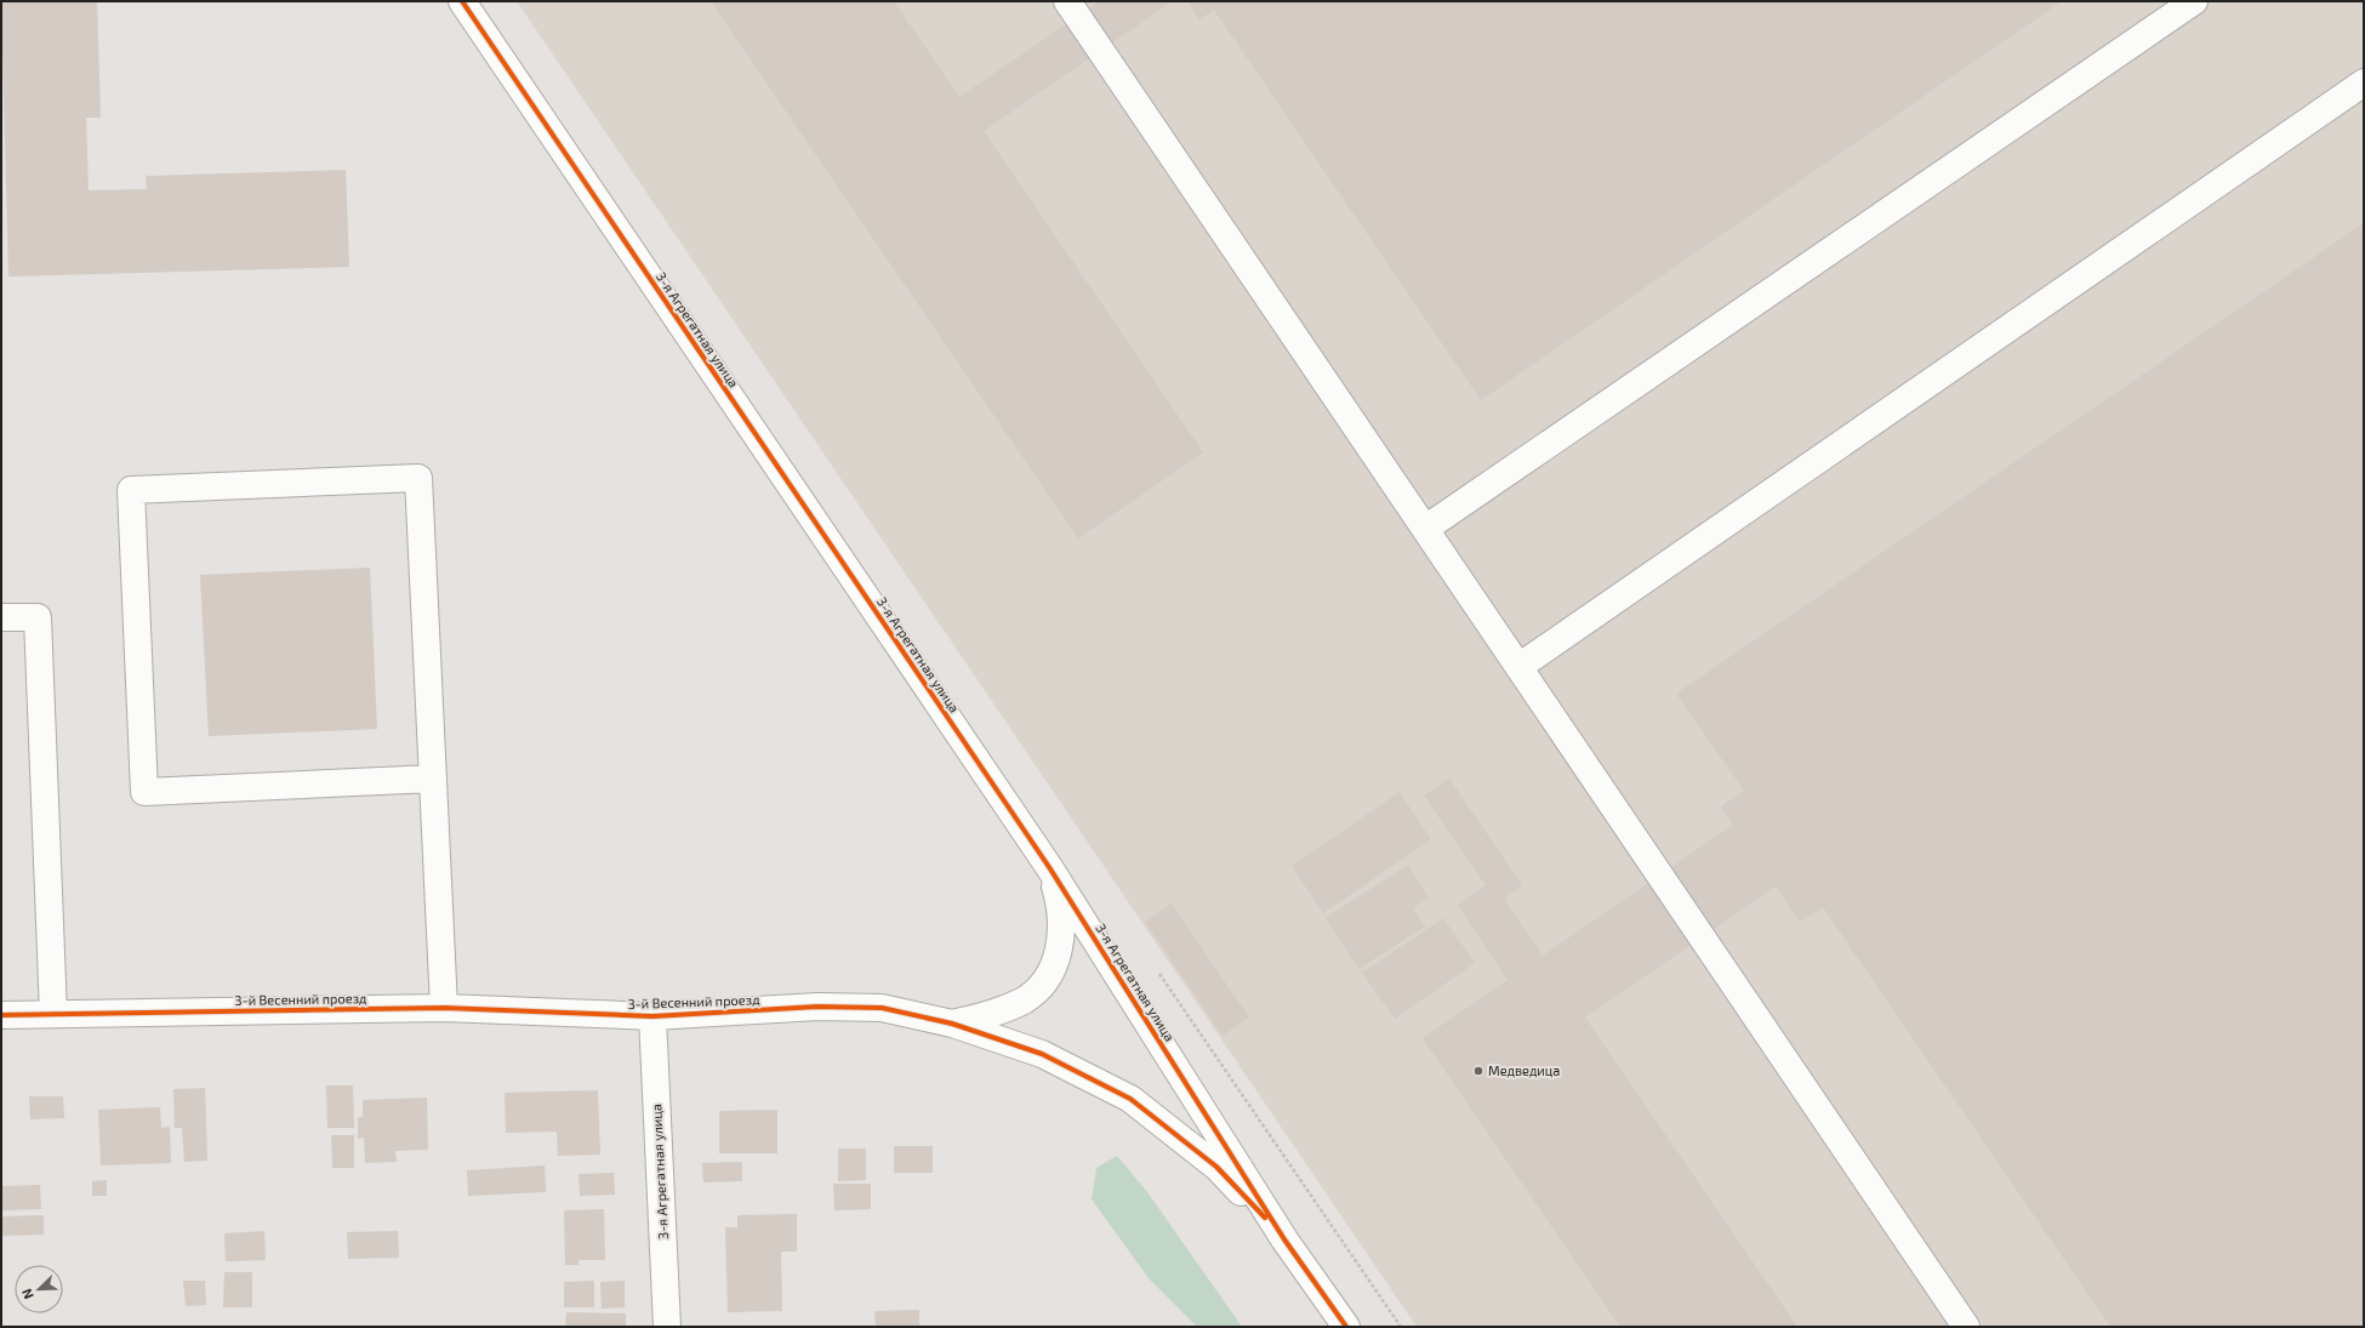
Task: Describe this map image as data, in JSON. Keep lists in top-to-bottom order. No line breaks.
{"streets":{"street":["3-я Агрегатная улица","3-й Весенний проезд"]},"crossings":[["3-я Агрегатная улица","3-й Весенний проезд"]],"places":["Медведица"],"north":"bottom left"}
